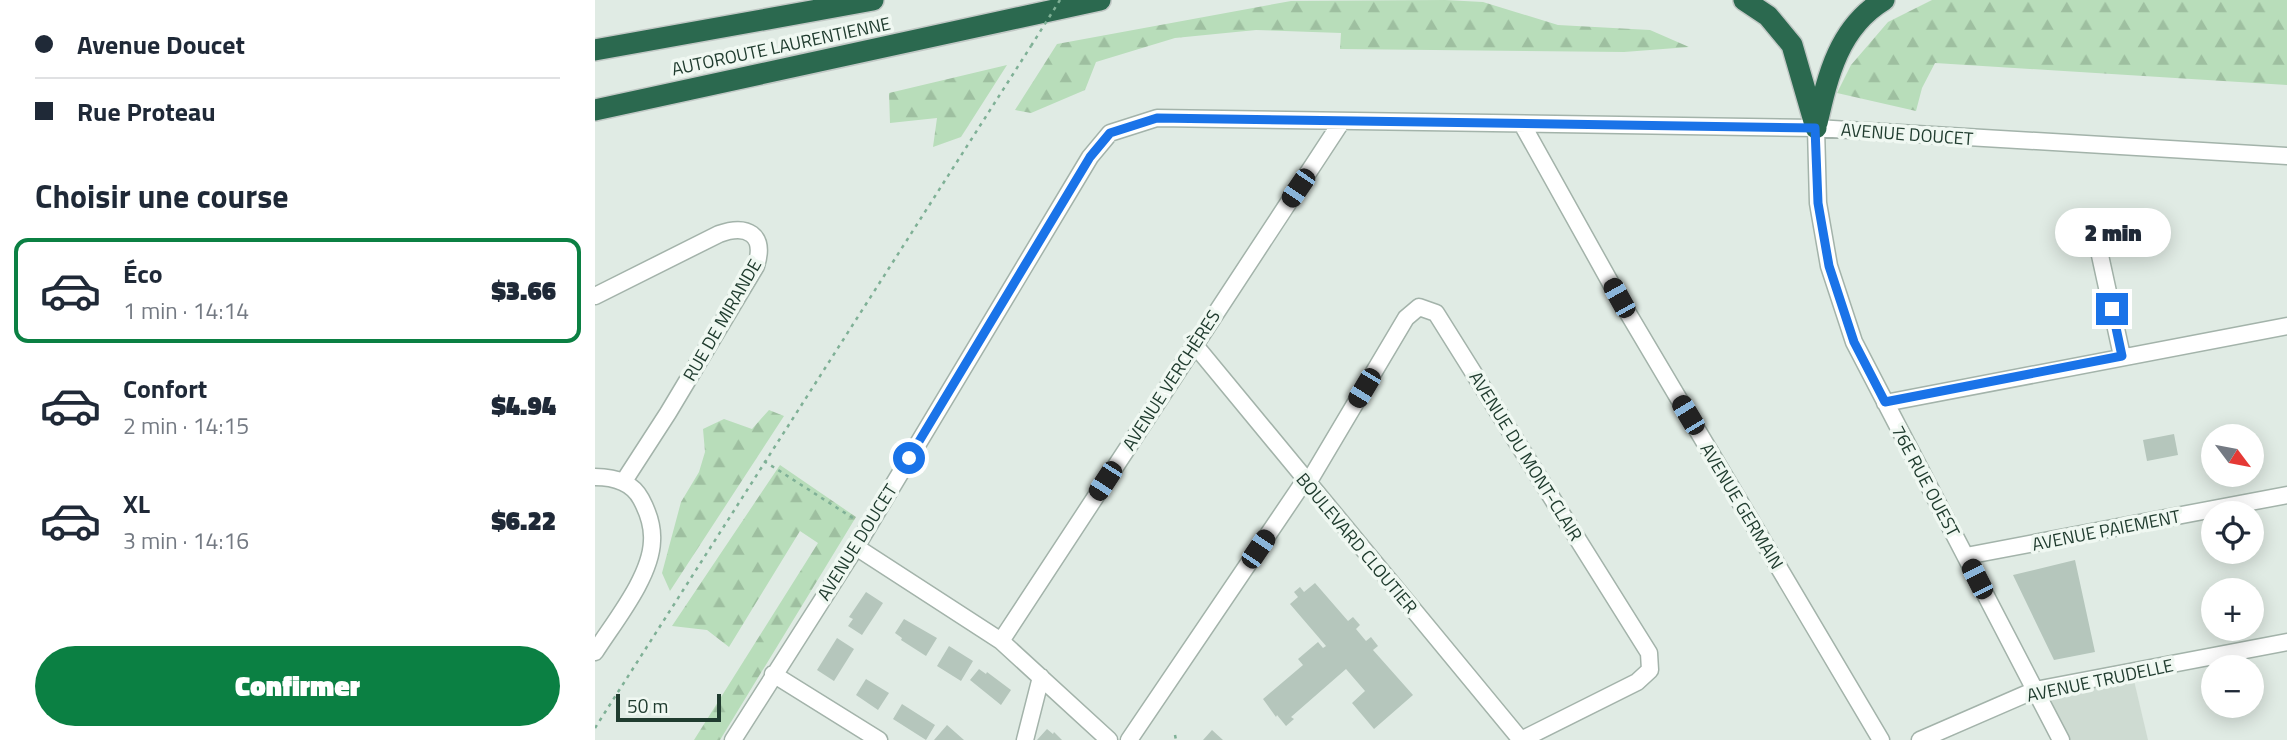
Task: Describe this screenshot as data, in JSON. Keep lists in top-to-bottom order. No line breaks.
{"streets":{"highway":["AUTOROUTE LAURENTIENNE"],"street":["AVENUE DOUCET","RUE DE MIRANDE","AVENUE VERCHÈRES","AVENUE DU MONT-CLAIR","76E RUE OUEST","AVENUE GERMAIN","AVENUE PAIEMENT","BOULEVARD CLOUTIER","AVENUE TRUDELLE"]},"crossings":[["AVENUE DOUCET","AVENUE VERCHÈRES"],["AVENUE DOUCET","76E RUE OUEST"],["AVENUE DOUCET","AVENUE GERMAIN"],["AVENUE VERCHÈRES","BOULEVARD CLOUTIER"],["AVENUE DU MONT-CLAIR","BOULEVARD CLOUTIER"],["76E RUE OUEST","AVENUE PAIEMENT"],["76E RUE OUEST","AVENUE TRUDELLE"]],"scale_bar":"50 m","north":"bottom right","page":{"banner":["Avenue Doucet","Rue Proteau"],"heading":"Choisir une course","bubble":"2 min","list":[{"name":"Éco","note":"1 min · 14:14","value":"$3.66"},{"name":"Confort","note":"2 min · 14:15","value":"$4.94"},{"name":"XL","note":"3 min · 14:16","value":"$6.22"}],"map_buttons":["+","−"],"buttons":"Confirmer","scale":"50 m"}}
